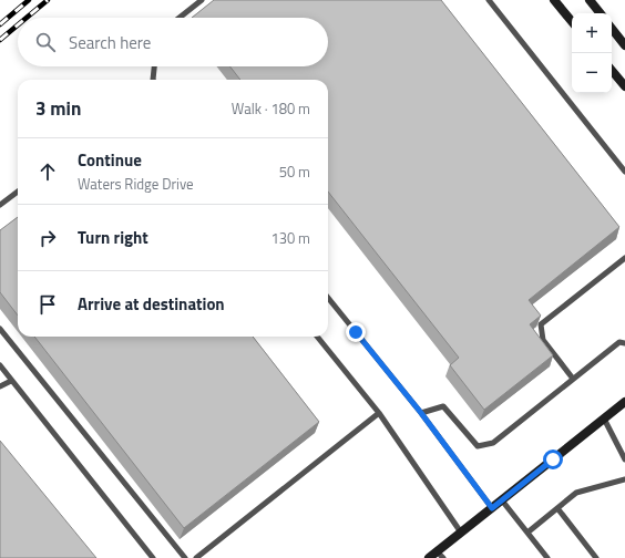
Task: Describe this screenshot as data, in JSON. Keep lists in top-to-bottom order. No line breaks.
{"page":{"map_buttons":["+","−"],"search":"Search here","heading":["3 min","Walk · 180 m"],"list":[["Continue","Waters Ridge Drive","50 m"],["Turn right","130 m"],"Arrive at destination"]}}
